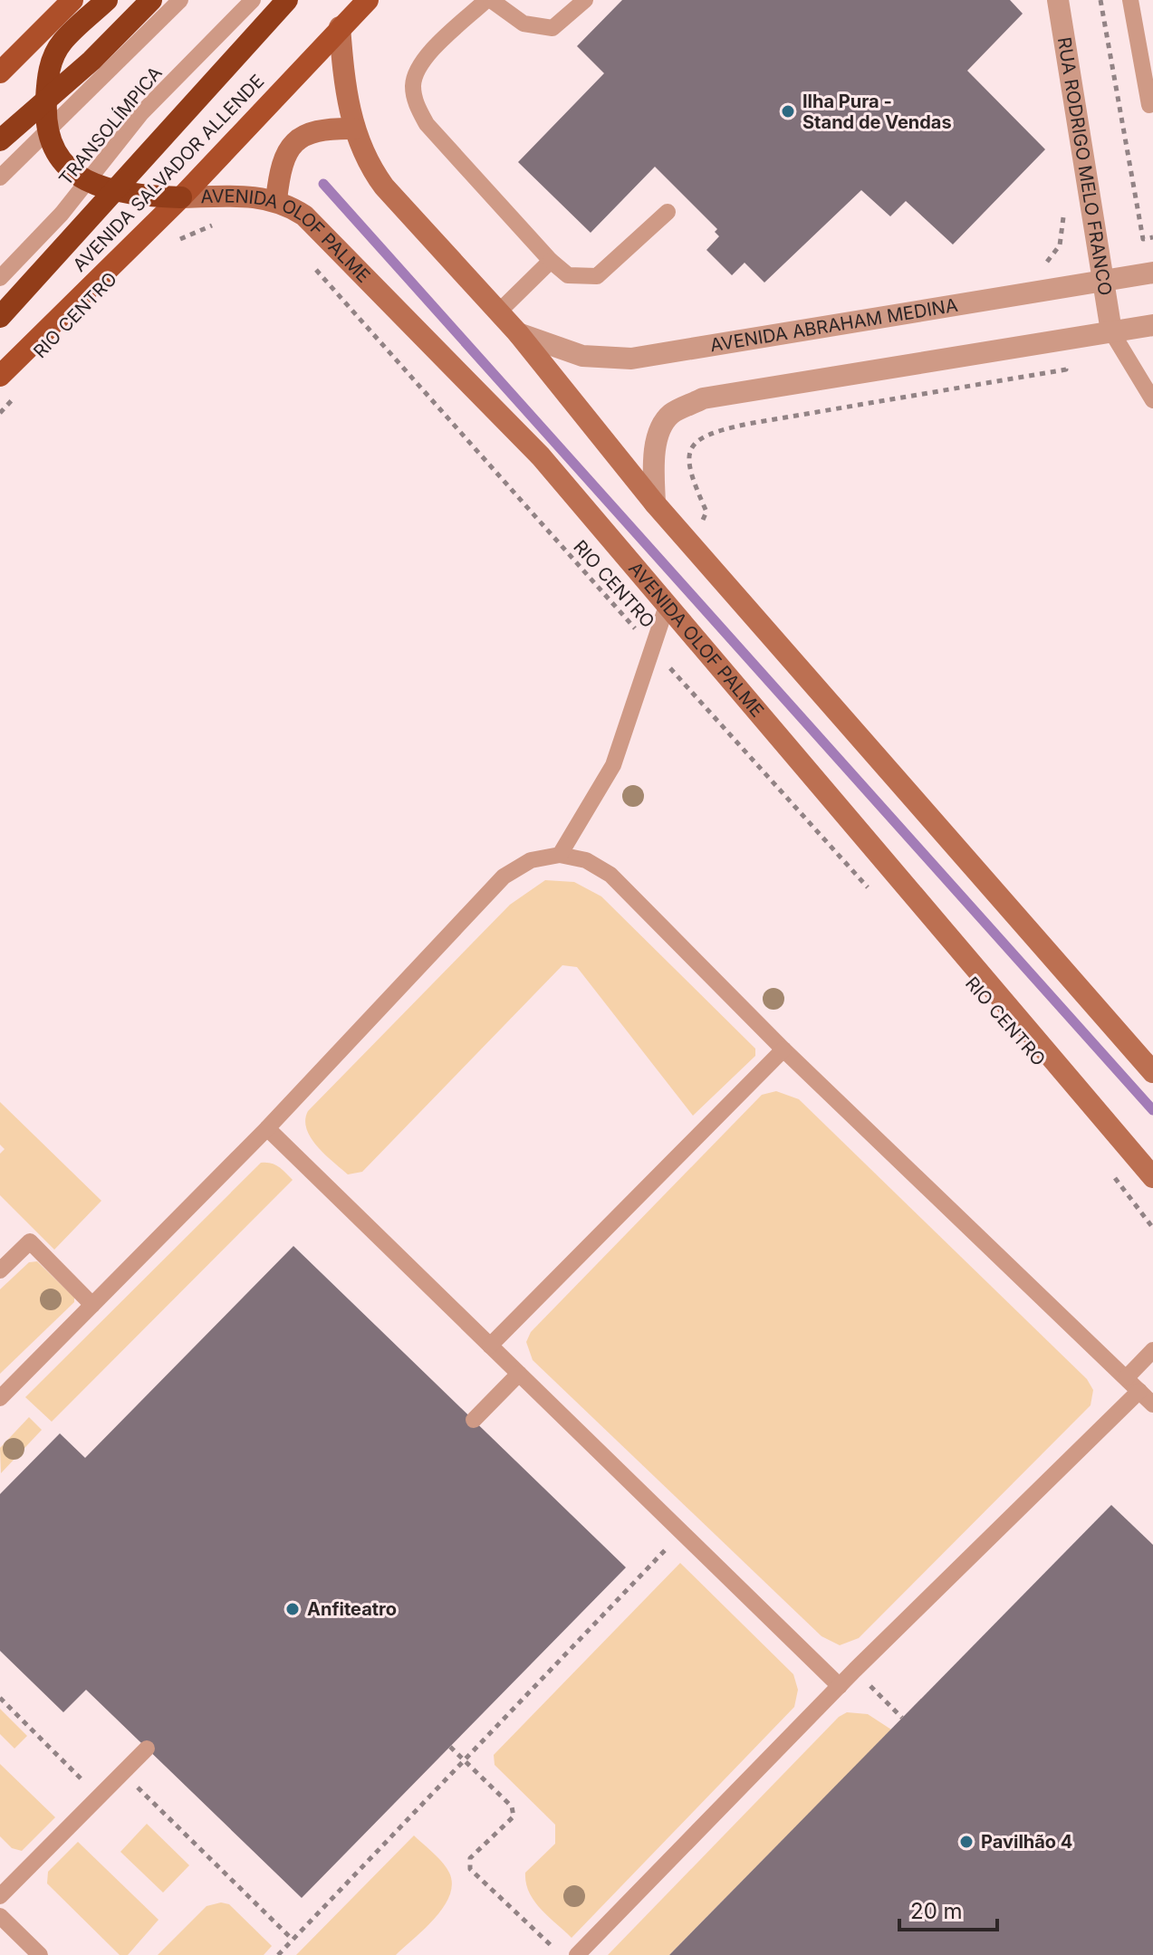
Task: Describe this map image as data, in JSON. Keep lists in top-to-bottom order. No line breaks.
{"streets":{"highway":["AVENIDA SALVADOR ALLENDE"],"street":["RUA RODRIGO MELO FRANCO","AVENIDA OLOF PALME","AVENIDA ABRAHAM MEDINA"],"lane":["TRANSOLÍMPICA"],"path":["RIO CENTRO"]},"crossings":[["RUA RODRIGO MELO FRANCO","AVENIDA ABRAHAM MEDINA"],["AVENIDA SALVADOR ALLENDE","AVENIDA OLOF PALME"]],"places":["Ilha Pura - Stand de Vendas","Anfiteatro","Pavilhão 4"],"scale_bar":"20 m"}
